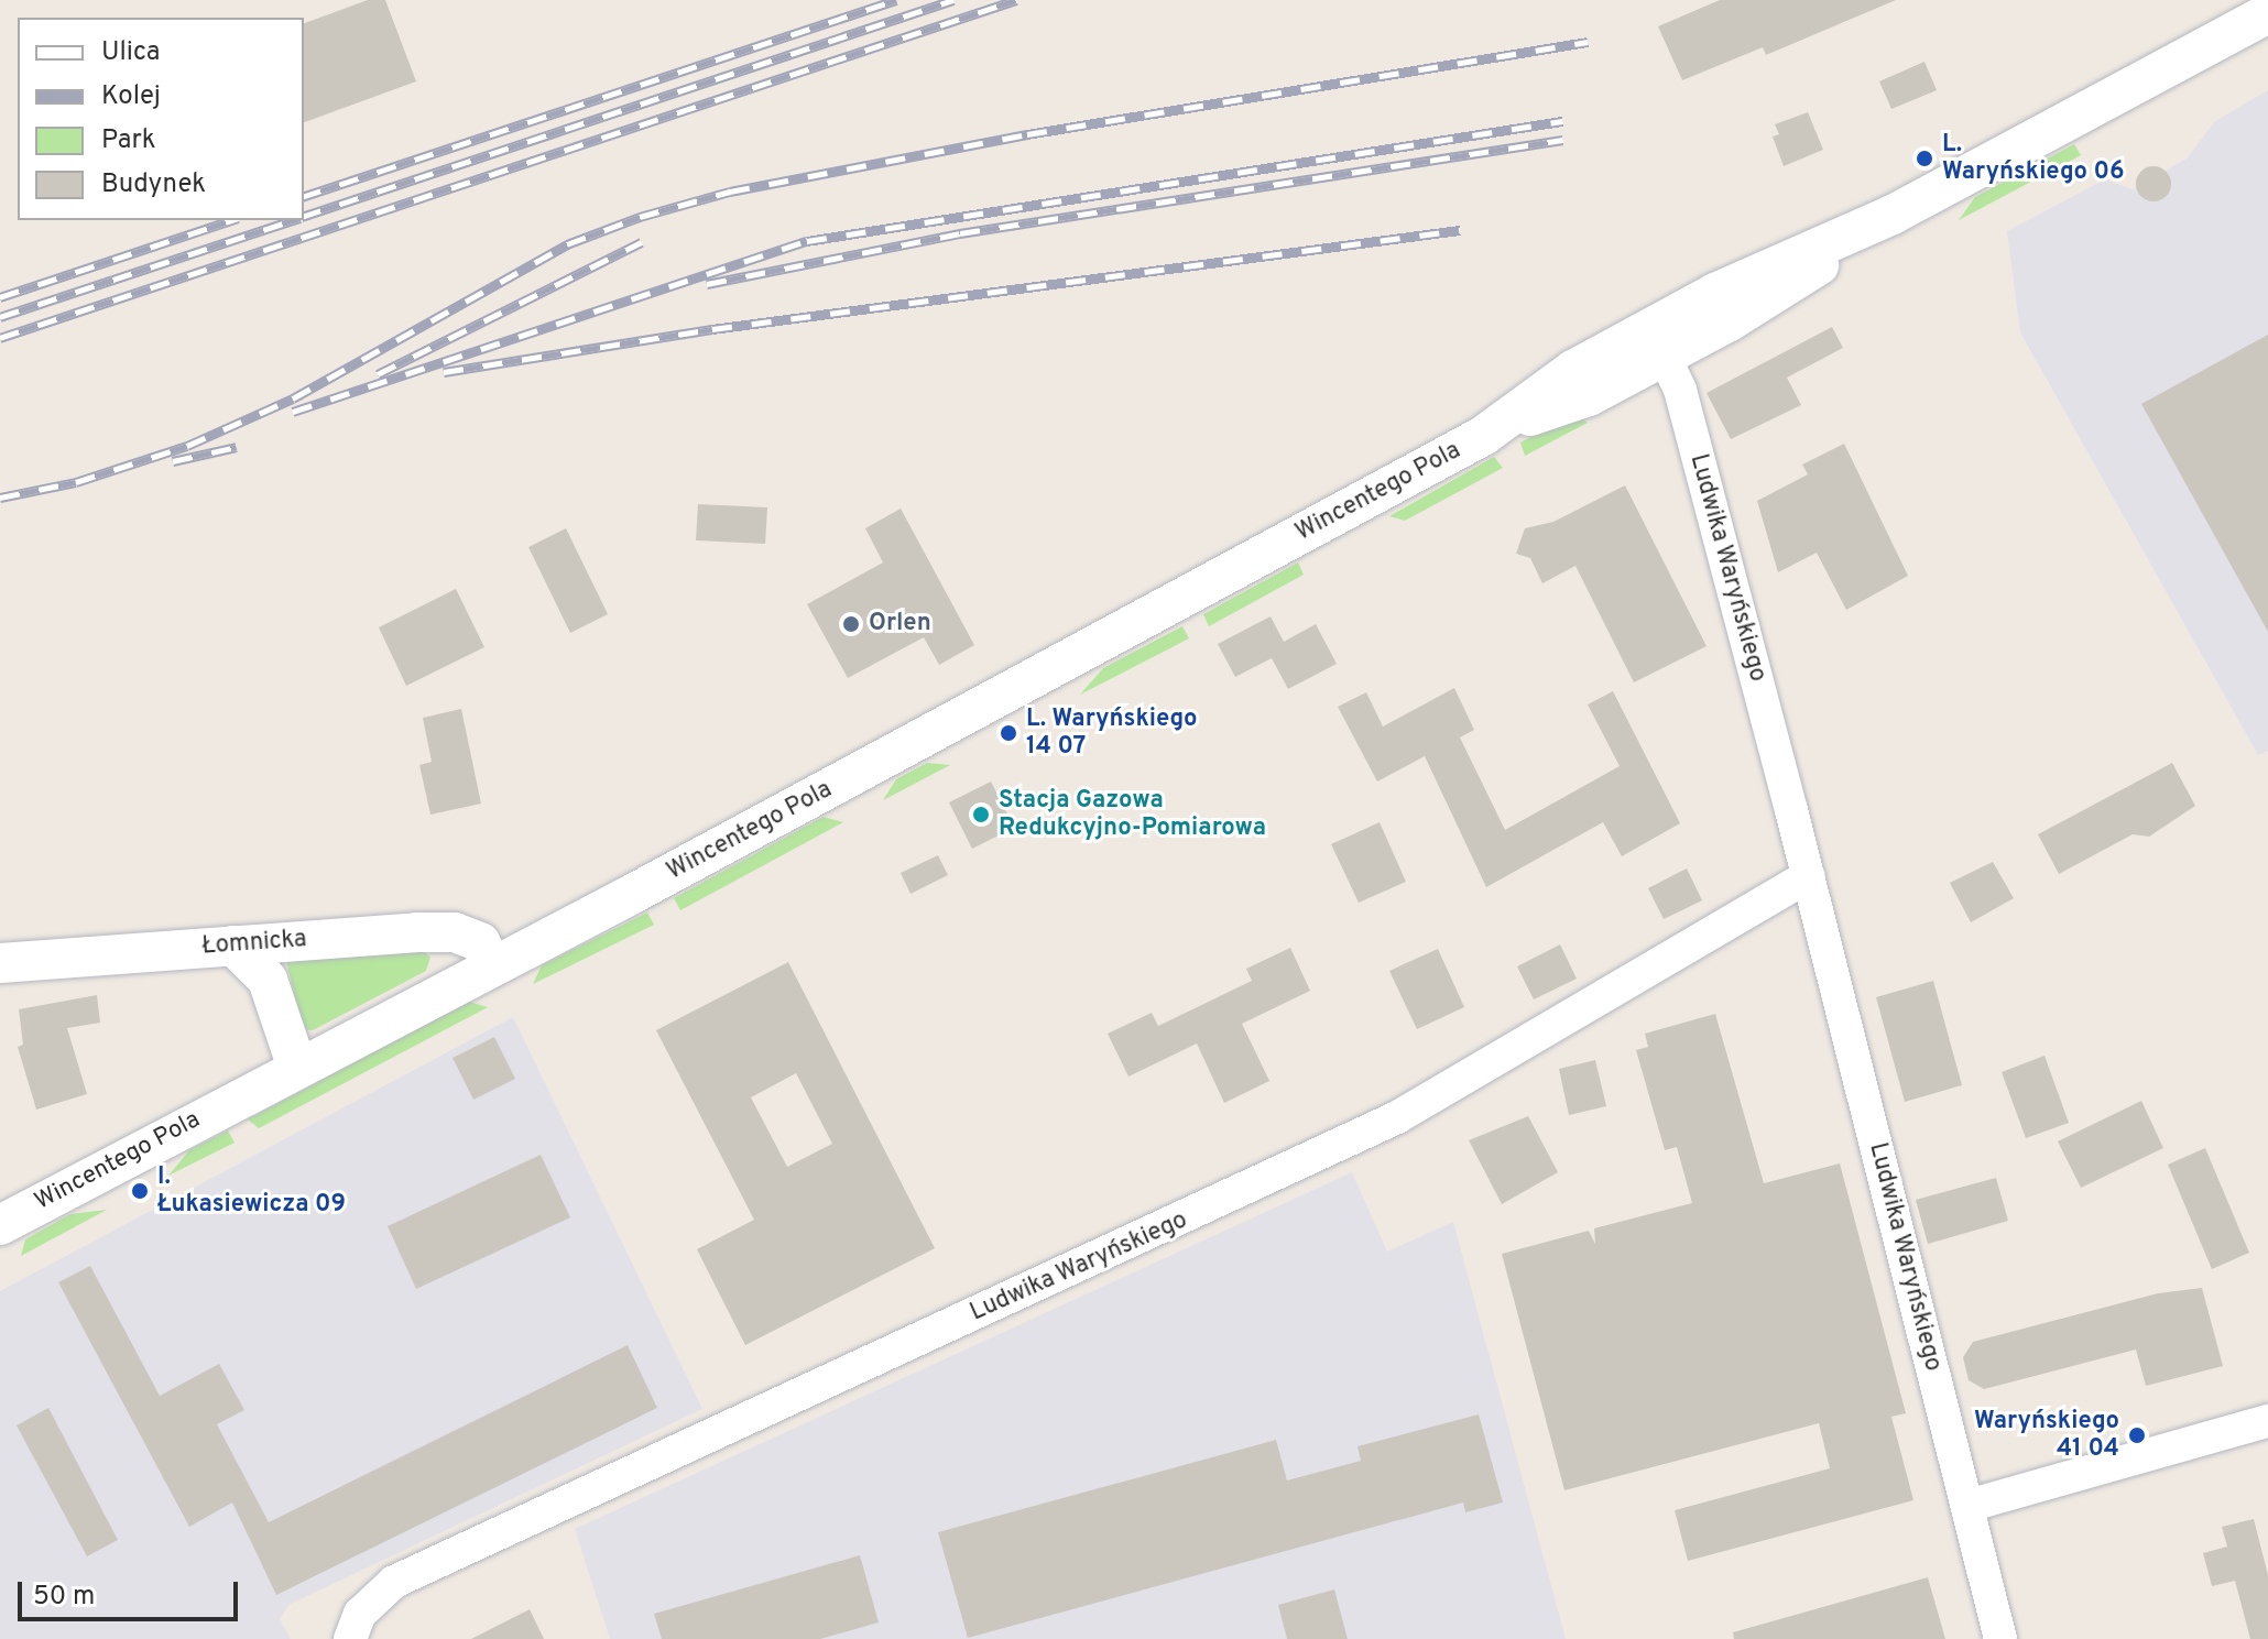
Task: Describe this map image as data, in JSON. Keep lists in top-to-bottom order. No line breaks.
{"streets":{"street":["Wincentego Pola","Ludwika Waryńskiego","Łomnicka"]},"crossings":[["Wincentego Pola","Ludwika Waryńskiego"],["Wincentego Pola","Łomnicka"]],"places":["L. Waryńskiego 06","Orlen","L. Waryńskiego 14 07","Stacja Gazowa Redukcyjno-Pomiarowa","I. Łukasiewicza 09","Waryńskiego 41 04"],"legend":["Ulica","Kolej","Park","Budynek"],"scale_bar":"50 m"}
